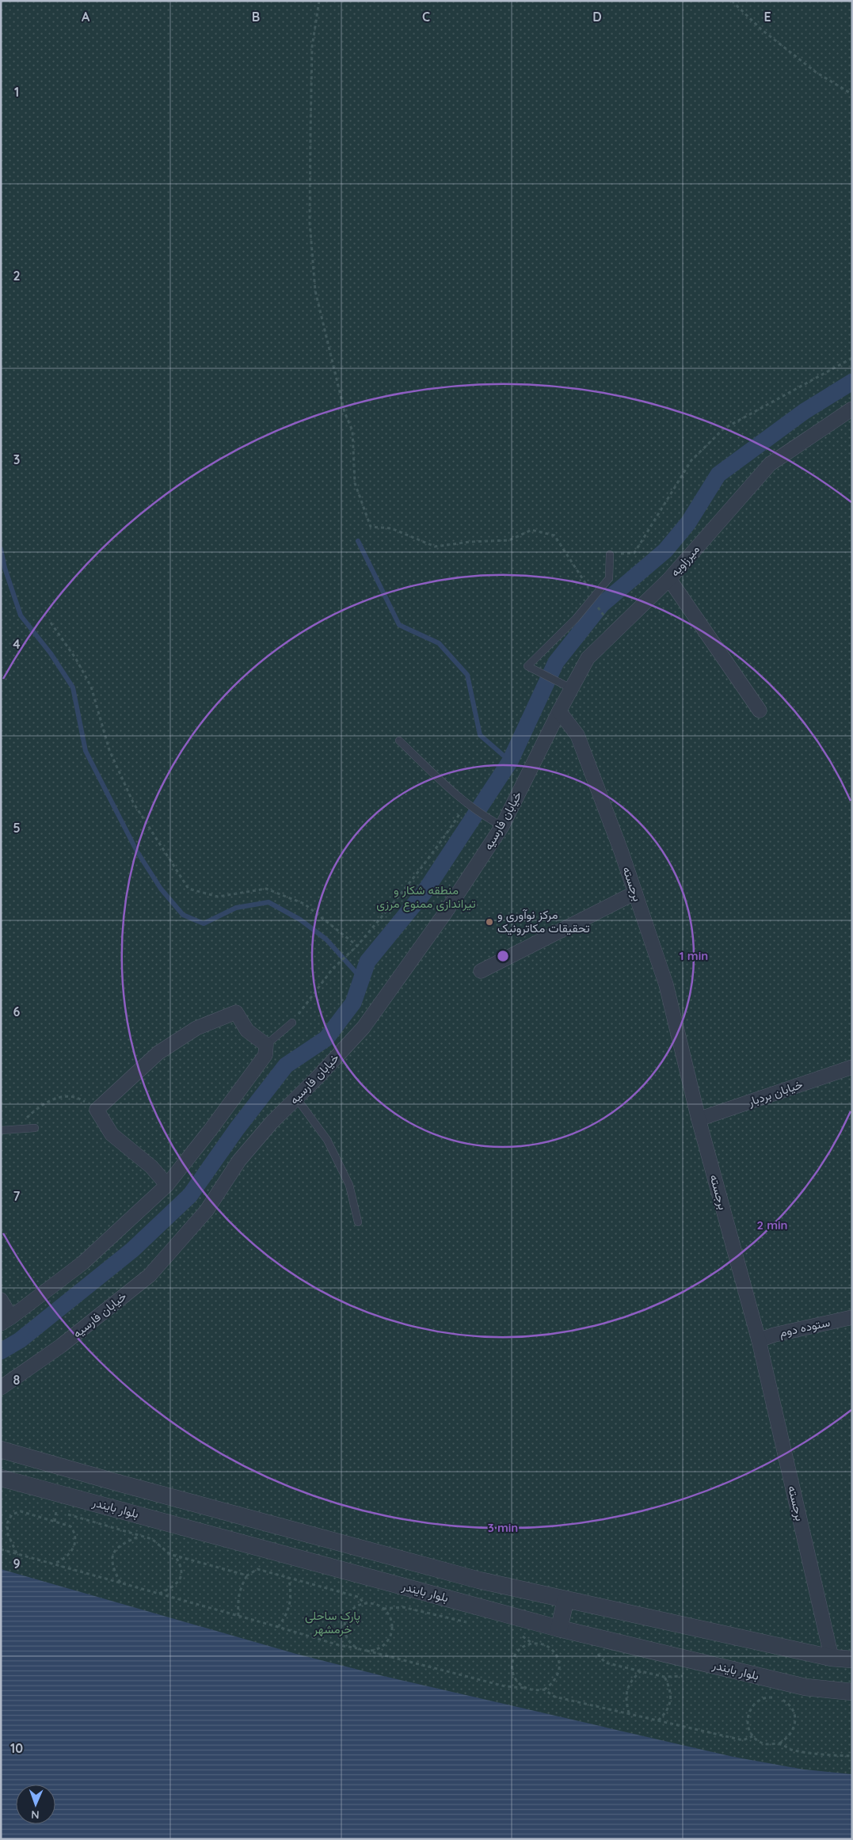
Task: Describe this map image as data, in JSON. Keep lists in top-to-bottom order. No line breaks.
{"streets":{"street":["میرزاویه","خیابان فارسیه","برجسته","خیابان بردبار","ستوده دوم","بلوار بایندر"]},"crossings":[["میرزاویه","خیابان فارسیه"],["میرزاویه","برجسته"],["خیابان فارسیه","برجسته"],["برجسته","خیابان بردبار"],["برجسته","ستوده دوم"],["برجسته","بلوار بایندر"]],"parks":["منطقه شکار و تیراندازی ممنوع مرزی","پارک ساحلی خرمشهر"],"places":["مرکز نوآوری و تحقیقات مکاترونیک"],"north":"bottom","grid":{"columns":["A","B","C","D","E"],"rows":["1","2","3","4","5","6","7","8","9","10"]},"rings":["1 min","2 min","3 min"]}
